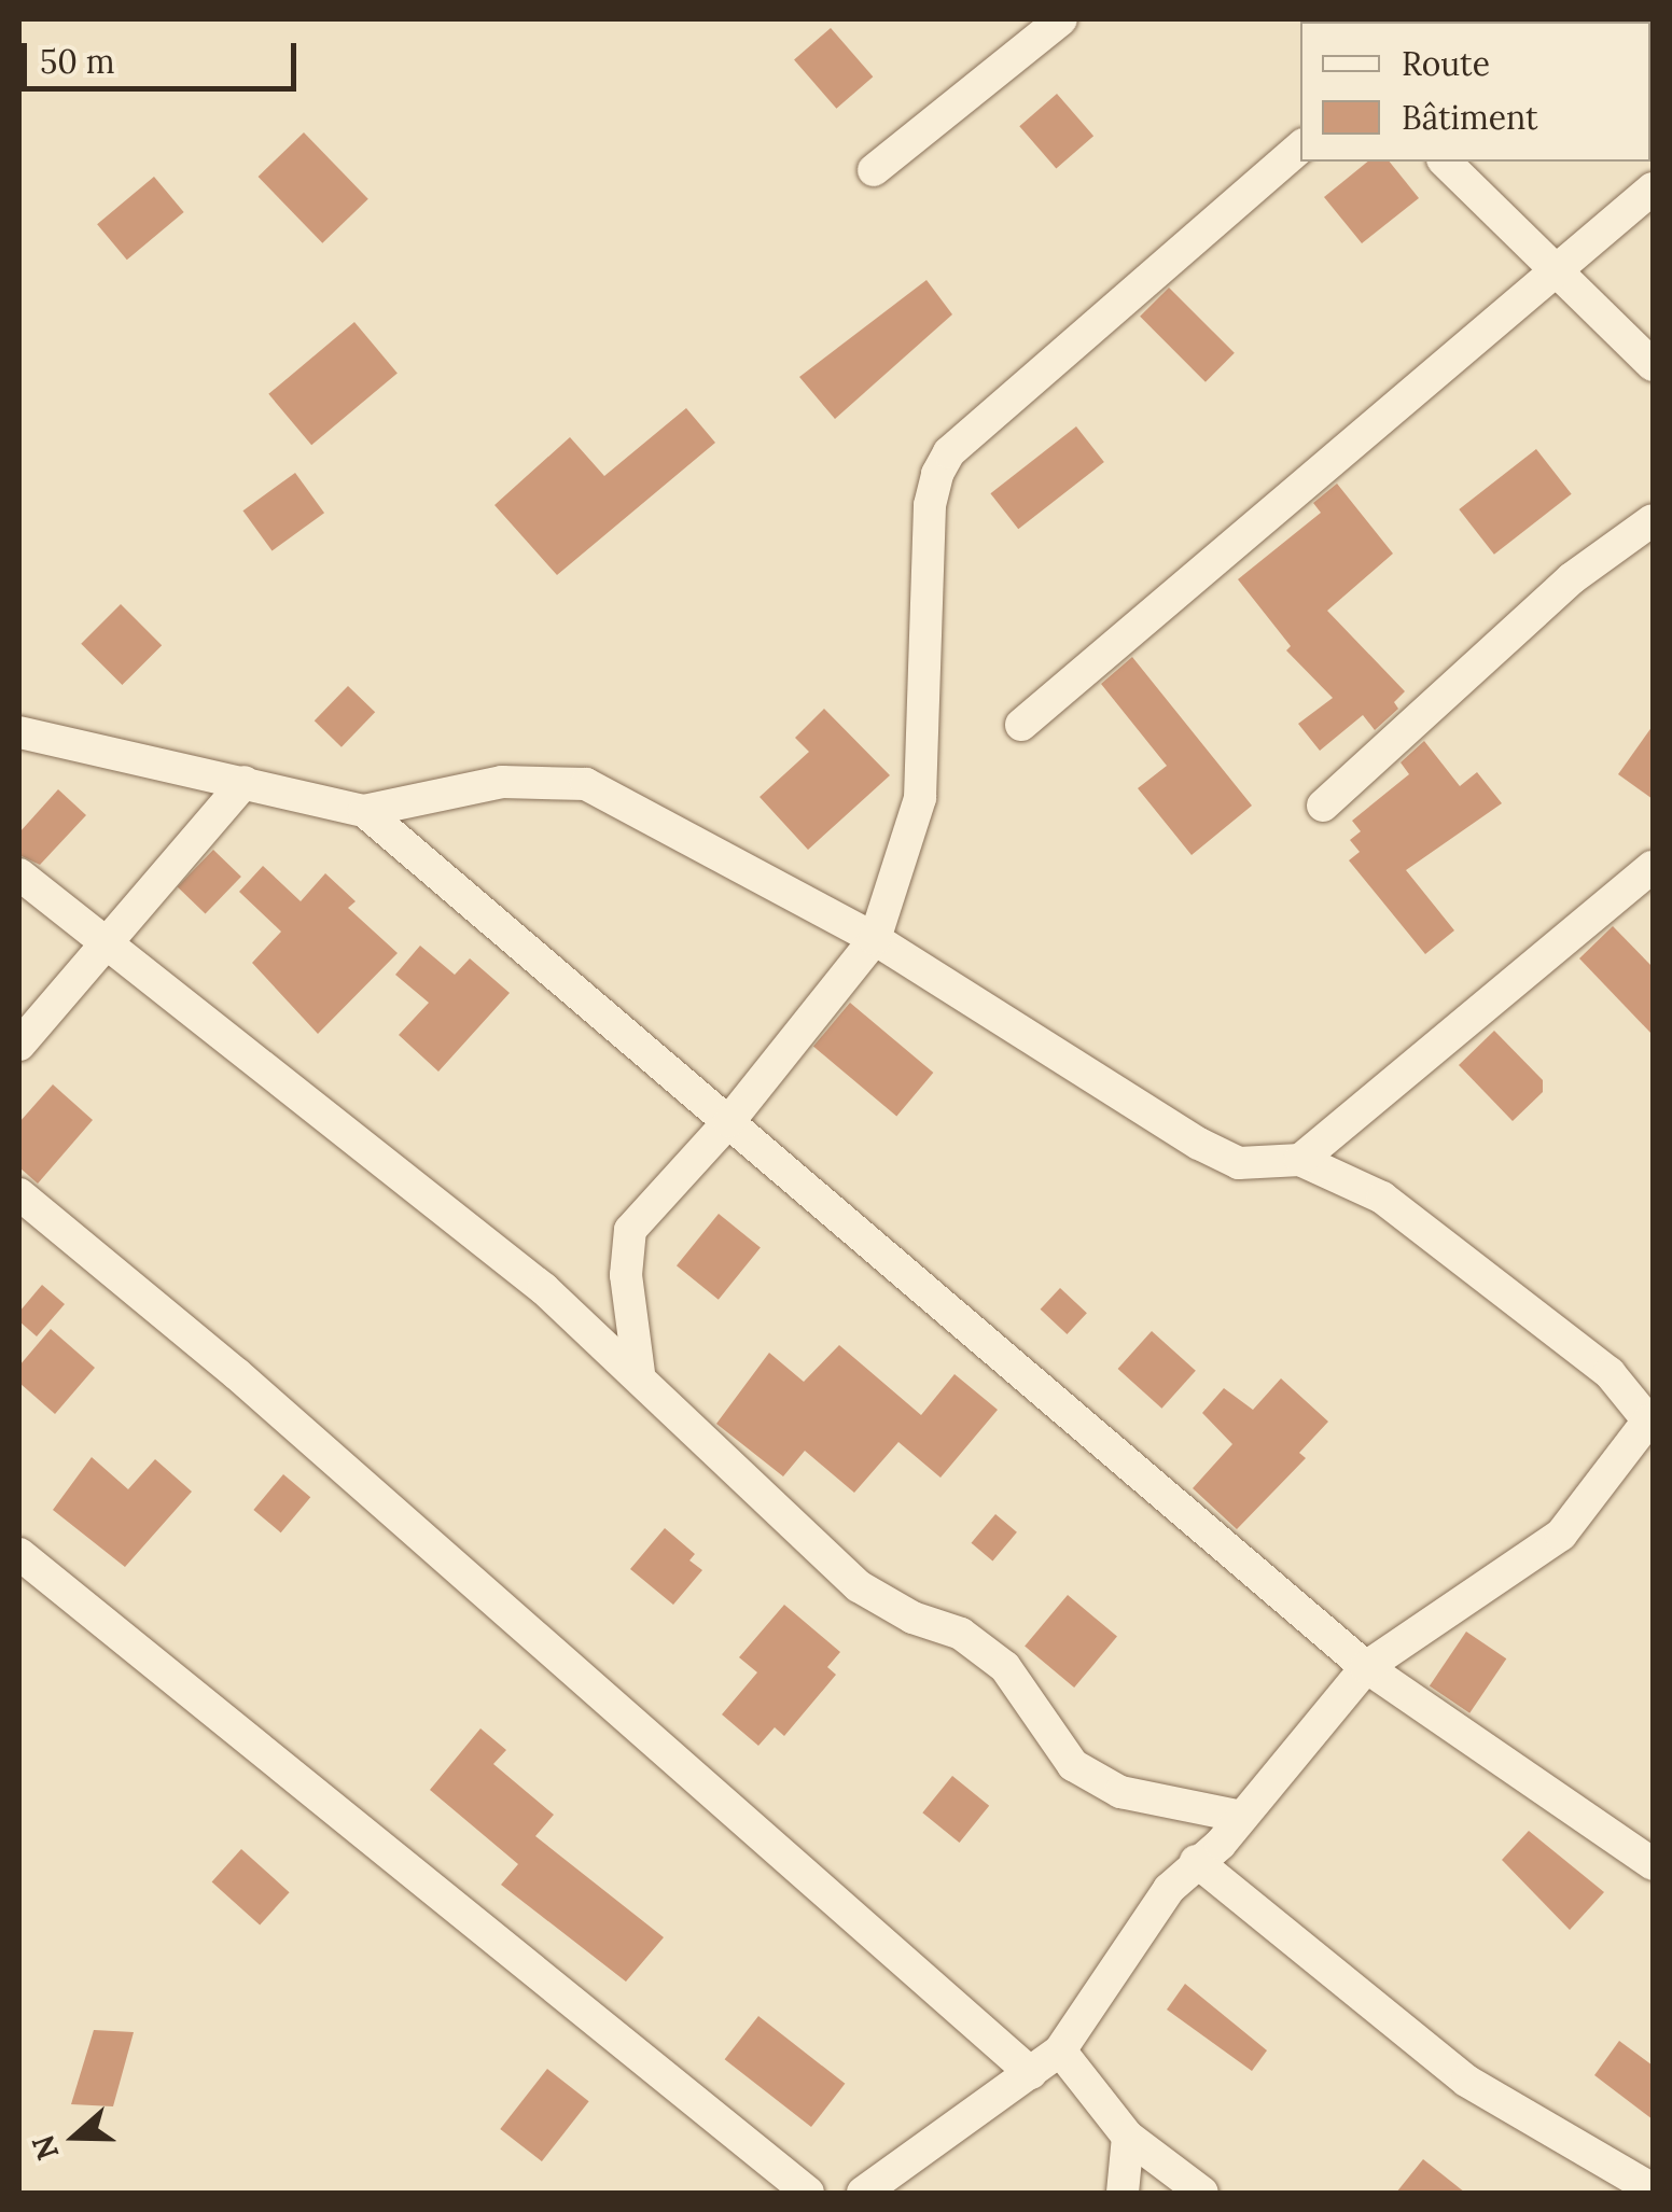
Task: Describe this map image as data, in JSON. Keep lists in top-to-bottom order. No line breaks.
{"legend":["Route","Bâtiment"],"scale_bar":"50 m","north":"left"}
